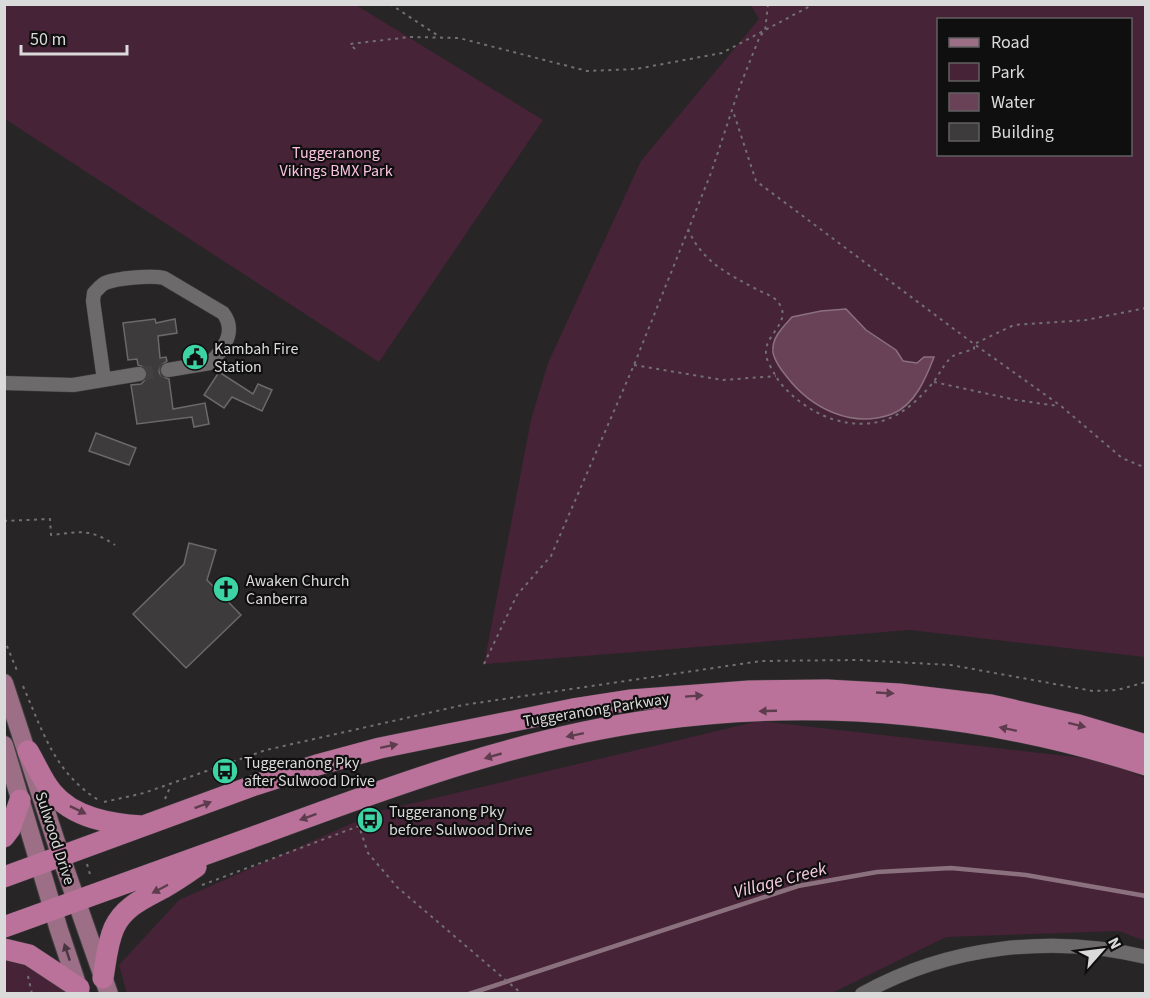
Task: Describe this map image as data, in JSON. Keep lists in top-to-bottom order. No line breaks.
{"streets":{"highway":["Tuggeranong Parkway"],"main road":["Sulwood Drive"]},"crossings":[["Tuggeranong Parkway","Sulwood Drive"]],"water":["Village Creek"],"parks":["Tuggeranong Vikings BMX Park"],"places":{"public building":["Kambah Fire Station"],"church":["Awaken Church Canberra"],"bus stop":["Tuggeranong Pky after Sulwood Drive","Tuggeranong Pky before Sulwood Drive"]},"legend":["Road","Park","Water","Building"],"scale_bar":"50 m","north":"top right"}
